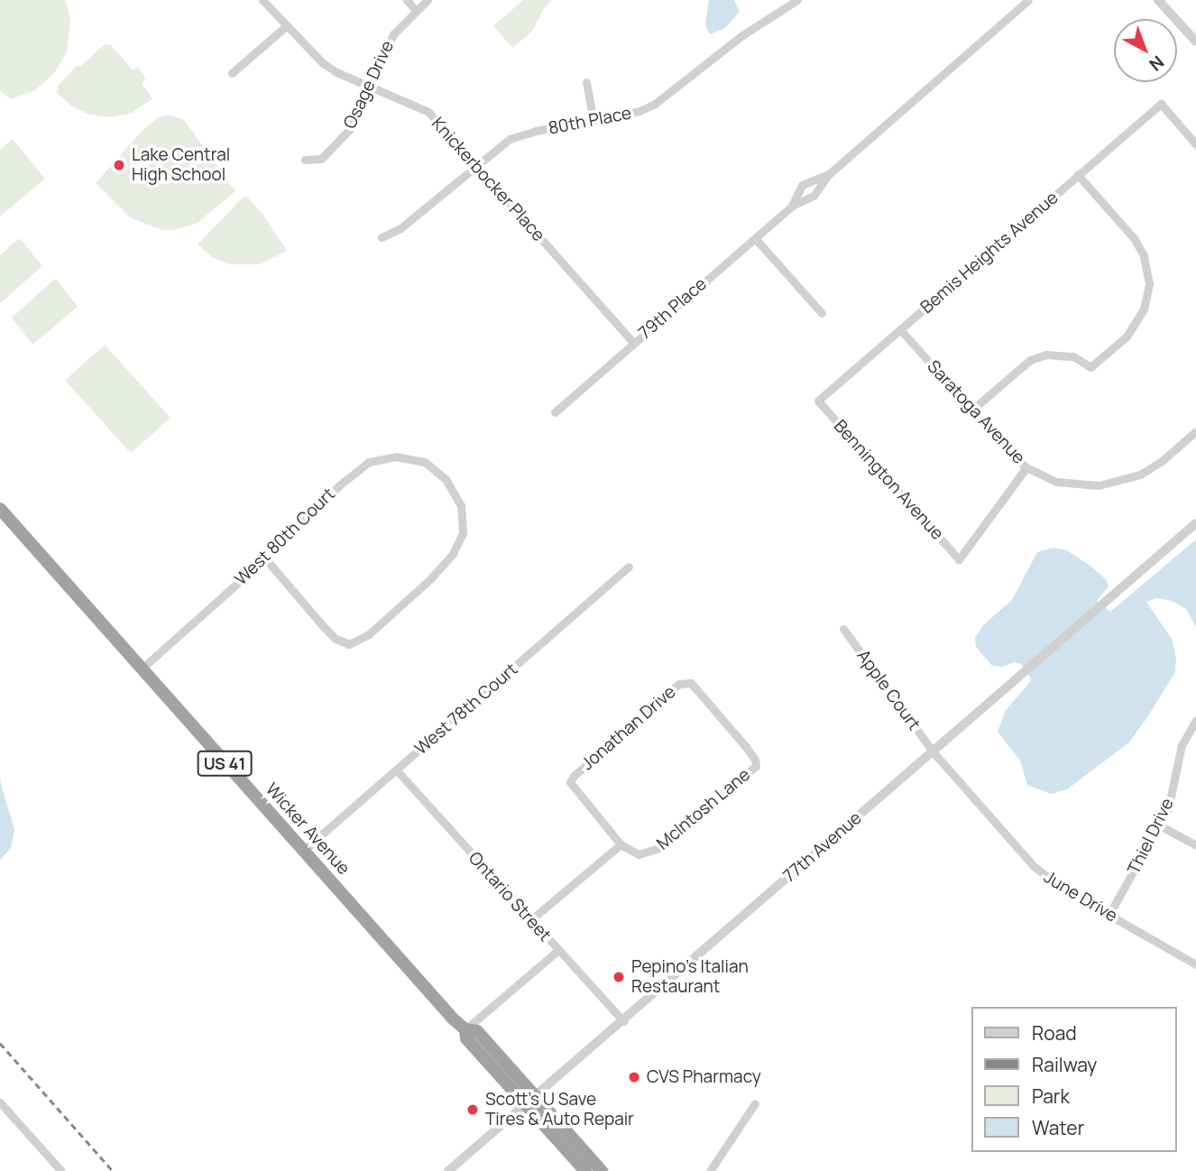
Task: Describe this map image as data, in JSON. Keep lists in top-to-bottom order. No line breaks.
{"streets":{"highway":["US 41","Wicker Avenue"],"street":["Osage Drive","80th Place","Knickerbocker Place","Bemis Heights Avenue","79th Place","Saratoga Avenue","Bennington Avenue","West 80th Court","Apple Court","West 78th Court","Jonathan Drive","Mclntosh Lane","Thiel Drive","77th Avenue","Ontario Street","June Drive"]},"crossings":[["Osage Drive","Knickerbocker Place"],["80th Place","Knickerbocker Place"],["Knickerbocker Place","79th Place"],["Bemis Heights Avenue","Saratoga Avenue"],["Bemis Heights Avenue","Bennington Avenue"],["Saratoga Avenue","Bennington Avenue"],["West 80th Court","Wicker Avenue"],["Apple Court","77th Avenue"],["Apple Court","June Drive"],["West 78th Court","Wicker Avenue"],["West 78th Court","Ontario Street"],["Jonathan Drive","Mclntosh Lane"],["Wicker Avenue","77th Avenue"],["Thiel Drive","June Drive"],["77th Avenue","Ontario Street"],["77th Avenue","June Drive"]],"places":["Lake Central High School","Pepino's Italian Restaurant","CVS Pharmacy","Scott's U Save Tires & Auto Repair"],"legend":["Road","Railway","Park","Water"],"north":"bottom right"}
